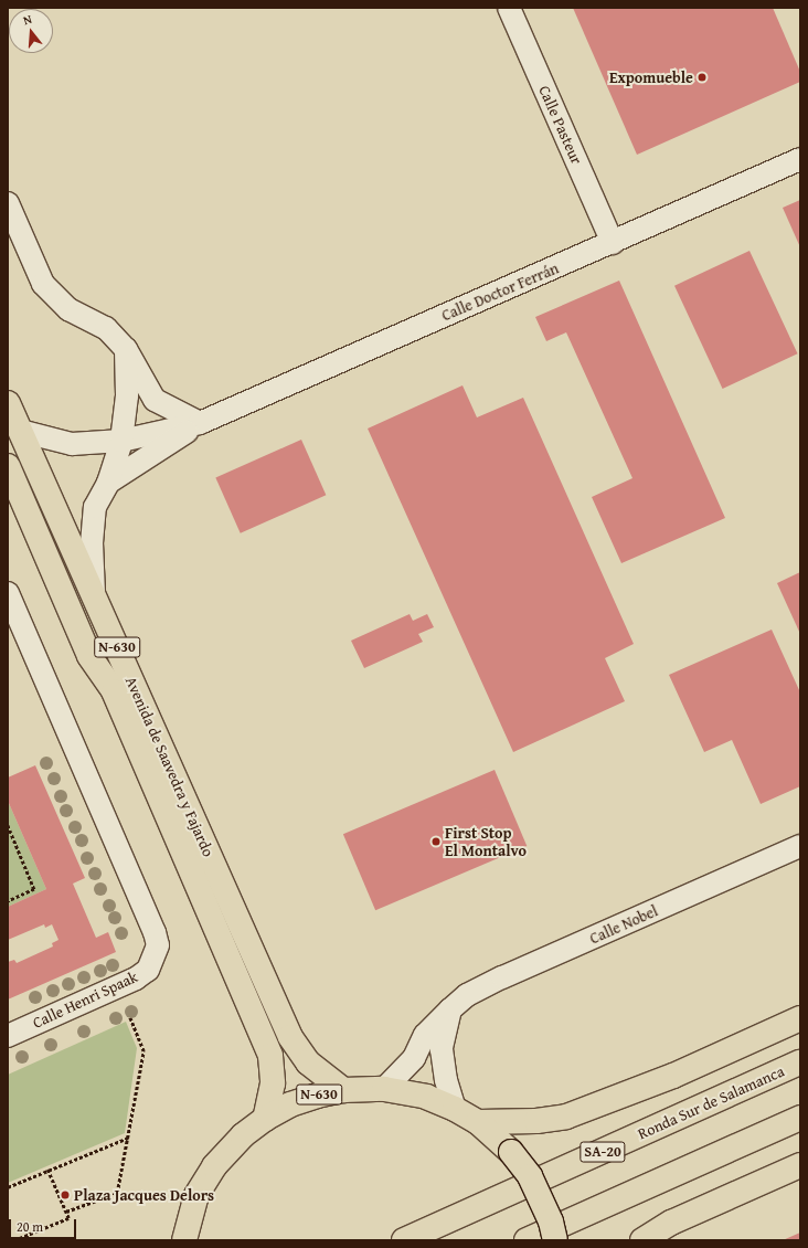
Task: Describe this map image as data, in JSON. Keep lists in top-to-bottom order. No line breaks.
{"streets":{"highway":["N-630","Avenida de Saavedra y Fajardo","Ronda Sur de Salamanca","SA-20"],"street":["Calle Pasteur","Calle Doctor Ferrán","Calle Nobel","Calle Henri Spaak"]},"crossings":[["Calle Pasteur","Calle Doctor Ferrán"],["Calle Doctor Ferrán","Avenida de Saavedra y Fajardo"],["N-630","Avenida de Saavedra y Fajardo"],["N-630","Calle Nobel"]],"places":["Expomueble","First Stop El Montalvo","Plaza Jacques Delors"],"scale_bar":"20 m","north":"top"}
